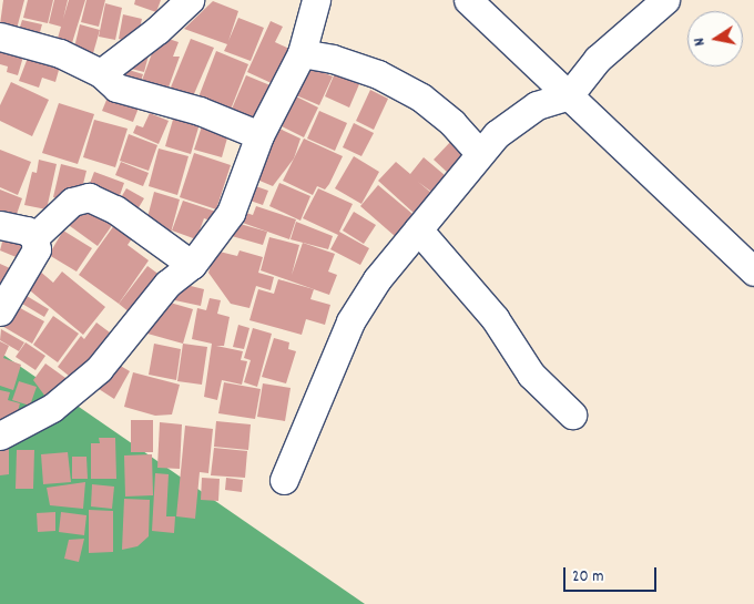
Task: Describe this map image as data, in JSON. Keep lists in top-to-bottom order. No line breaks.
{"scale_bar":"20 m","north":"left"}
